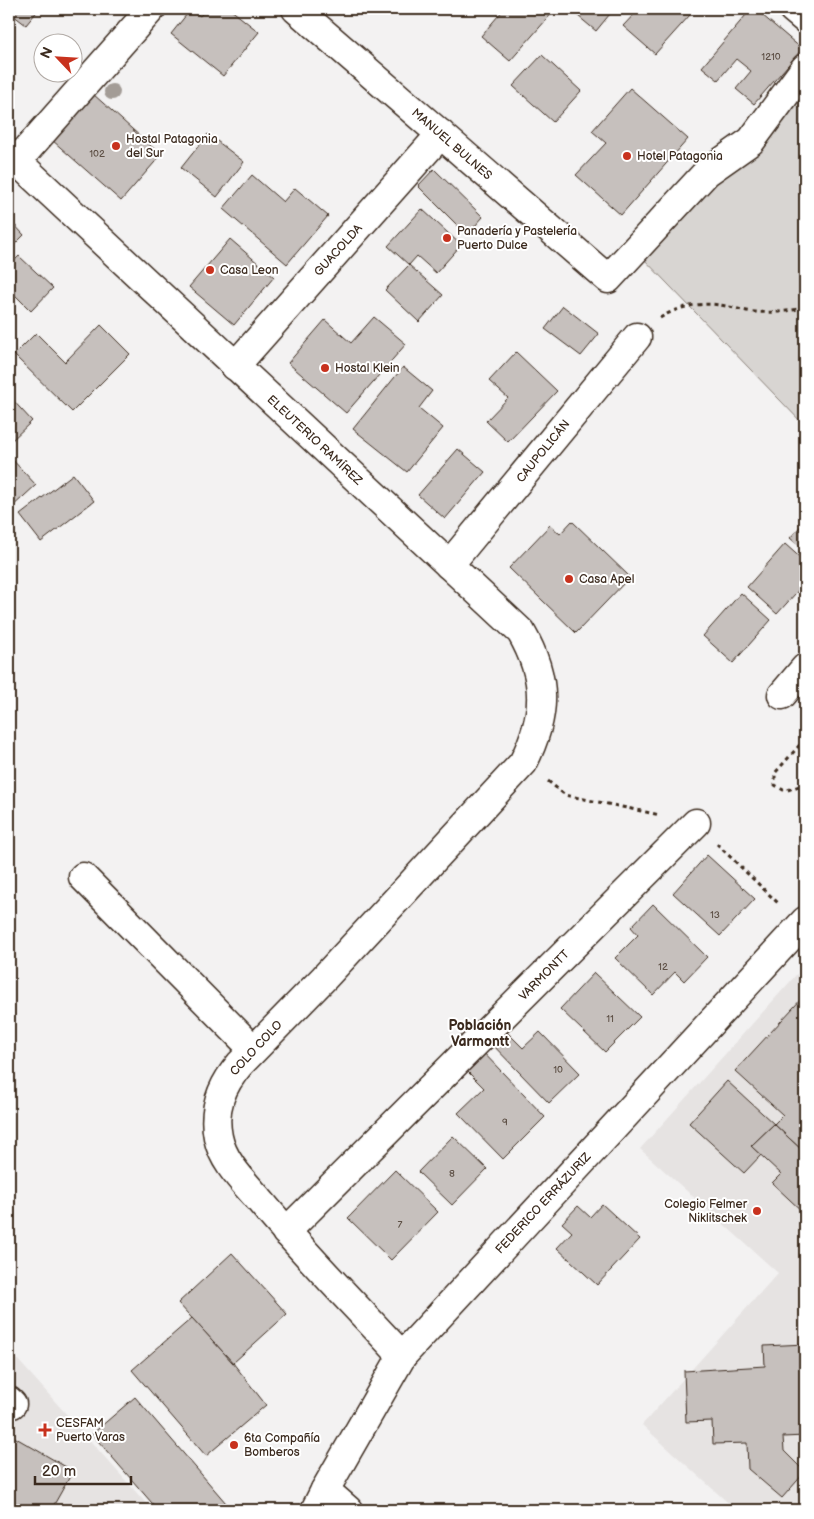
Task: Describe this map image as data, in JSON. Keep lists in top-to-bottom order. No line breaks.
{"streets":{"street":["MANUEL BULNES","GUACOLDA","ELEUTERIO RAMÍREZ","CAUPOLICÁN","VARMONTT","COLO COLO","FEDERICO ERRÁZURIZ"]},"crossings":[["MANUEL BULNES","GUACOLDA"],["GUACOLDA","ELEUTERIO RAMÍREZ"],["ELEUTERIO RAMÍREZ","CAUPOLICÁN"],["ELEUTERIO RAMÍREZ","COLO COLO"],["VARMONTT","COLO COLO"],["COLO COLO","FEDERICO ERRÁZURIZ"]],"districts":["Población Varmontt"],"places":{"other":["Hostal Patagonia del Sur","Hotel Patagonia","Panadería y Pastelería Puerto Dulce","Casa Leon","Hostal Klein","Casa Apel","Colegio Felmer Niklitschek","6ta Compañía Bomberos"],"health":["CESFAM Puerto Varas"]},"house_numbers":["1210","102","13","12","11","10","9","8","7"],"scale_bar":"20 m","north":"top left"}
